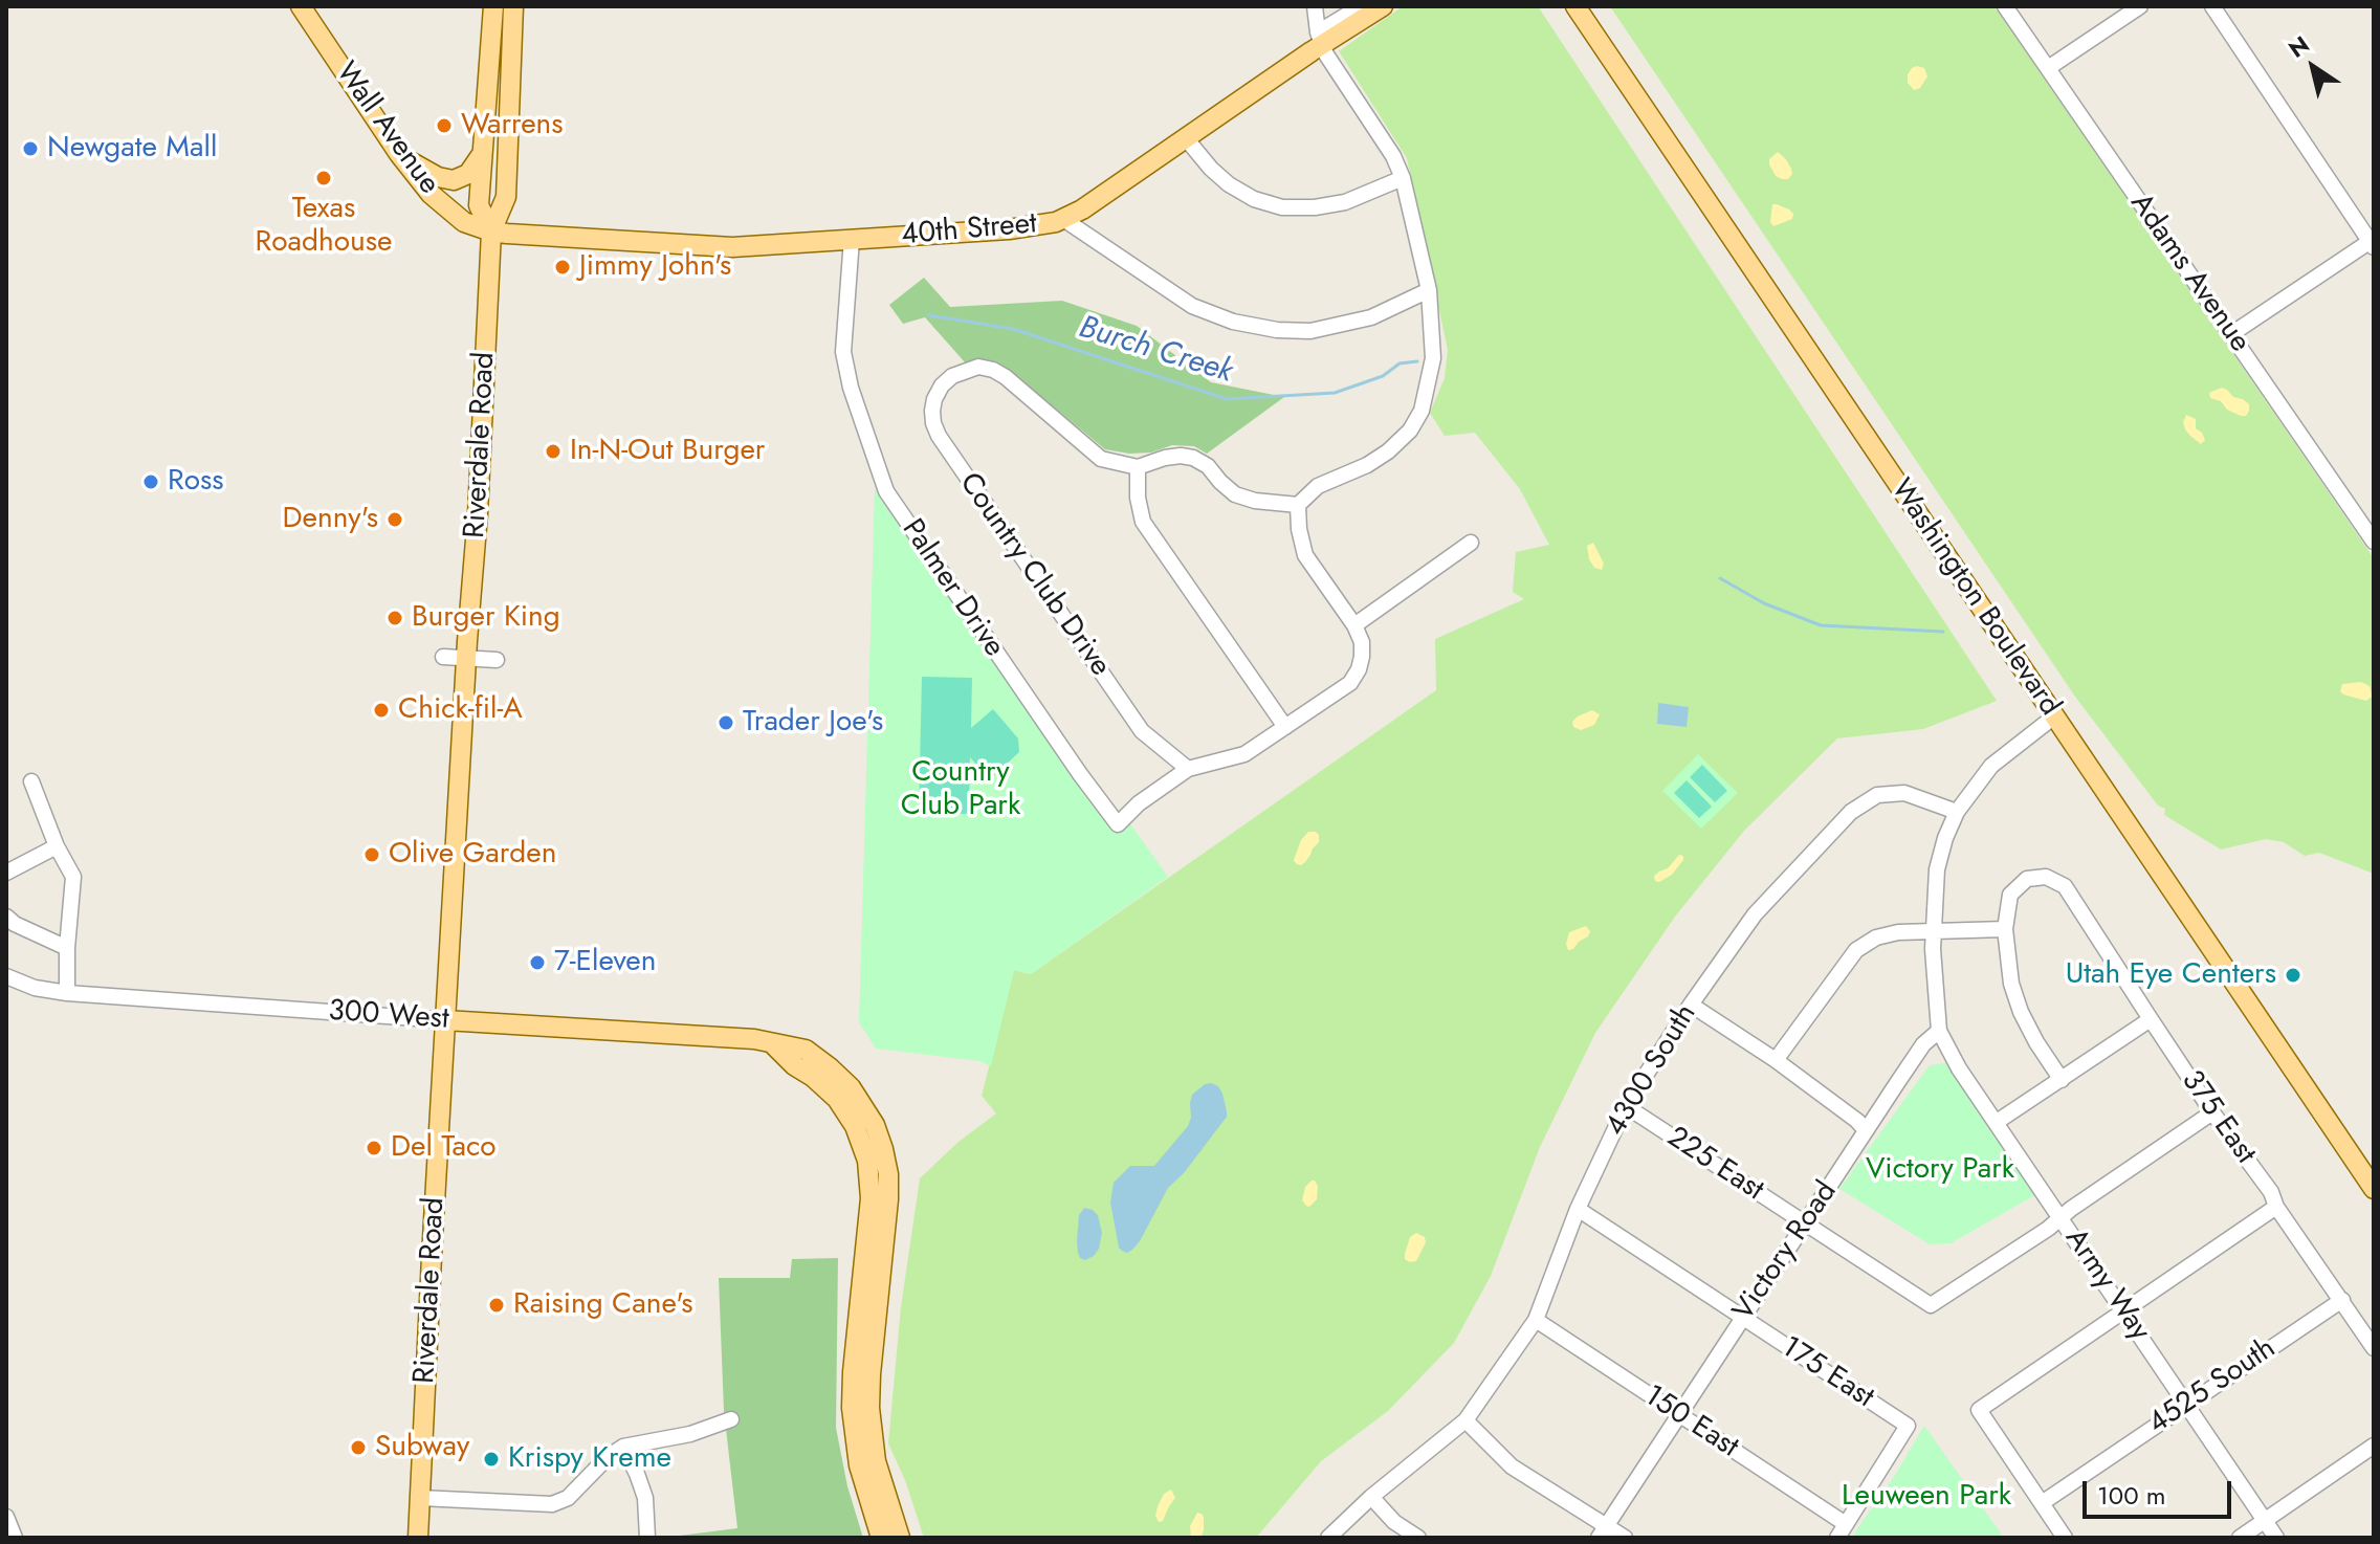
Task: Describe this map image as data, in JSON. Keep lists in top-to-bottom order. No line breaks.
{"streets":{"main road":["Wall Avenue","40th Street","Riverdale Road","Washington Boulevard","300 West"],"street":["Adams Avenue","Country Club Drive","Palmer Drive","4300 South","375 East","225 East","Victory Road","Army Way","175 East","4525 South","150 East"]},"crossings":[["Wall Avenue","40th Street"],["Wall Avenue","Riverdale Road"],["40th Street","Riverdale Road"],["40th Street","Palmer Drive"],["Riverdale Road","300 West"],["Country Club Drive","Palmer Drive"],["4300 South","225 East"],["4300 South","175 East"],["4300 South","150 East"],["375 East","4525 South"],["225 East","Victory Road"],["225 East","Army Way"],["Victory Road","Army Way"],["Victory Road","175 East"],["Victory Road","150 East"],["Army Way","4525 South"],["175 East","150 East"]],"water":["Burch Creek"],"parks":["Country Club Park","Victory Park","Leuween Park"],"places":["Warrens","Newgate Mall","Texas Roadhouse","Jimmy John's","In-N-Out Burger","Ross","Denny's","Burger King","Chick-fil-A","Trader Joe's","Olive Garden","7-Eleven","Utah Eye Centers","Del Taco","Raising Cane's","Subway","Krispy Kreme"],"scale_bar":"100 m","north":"top left"}
